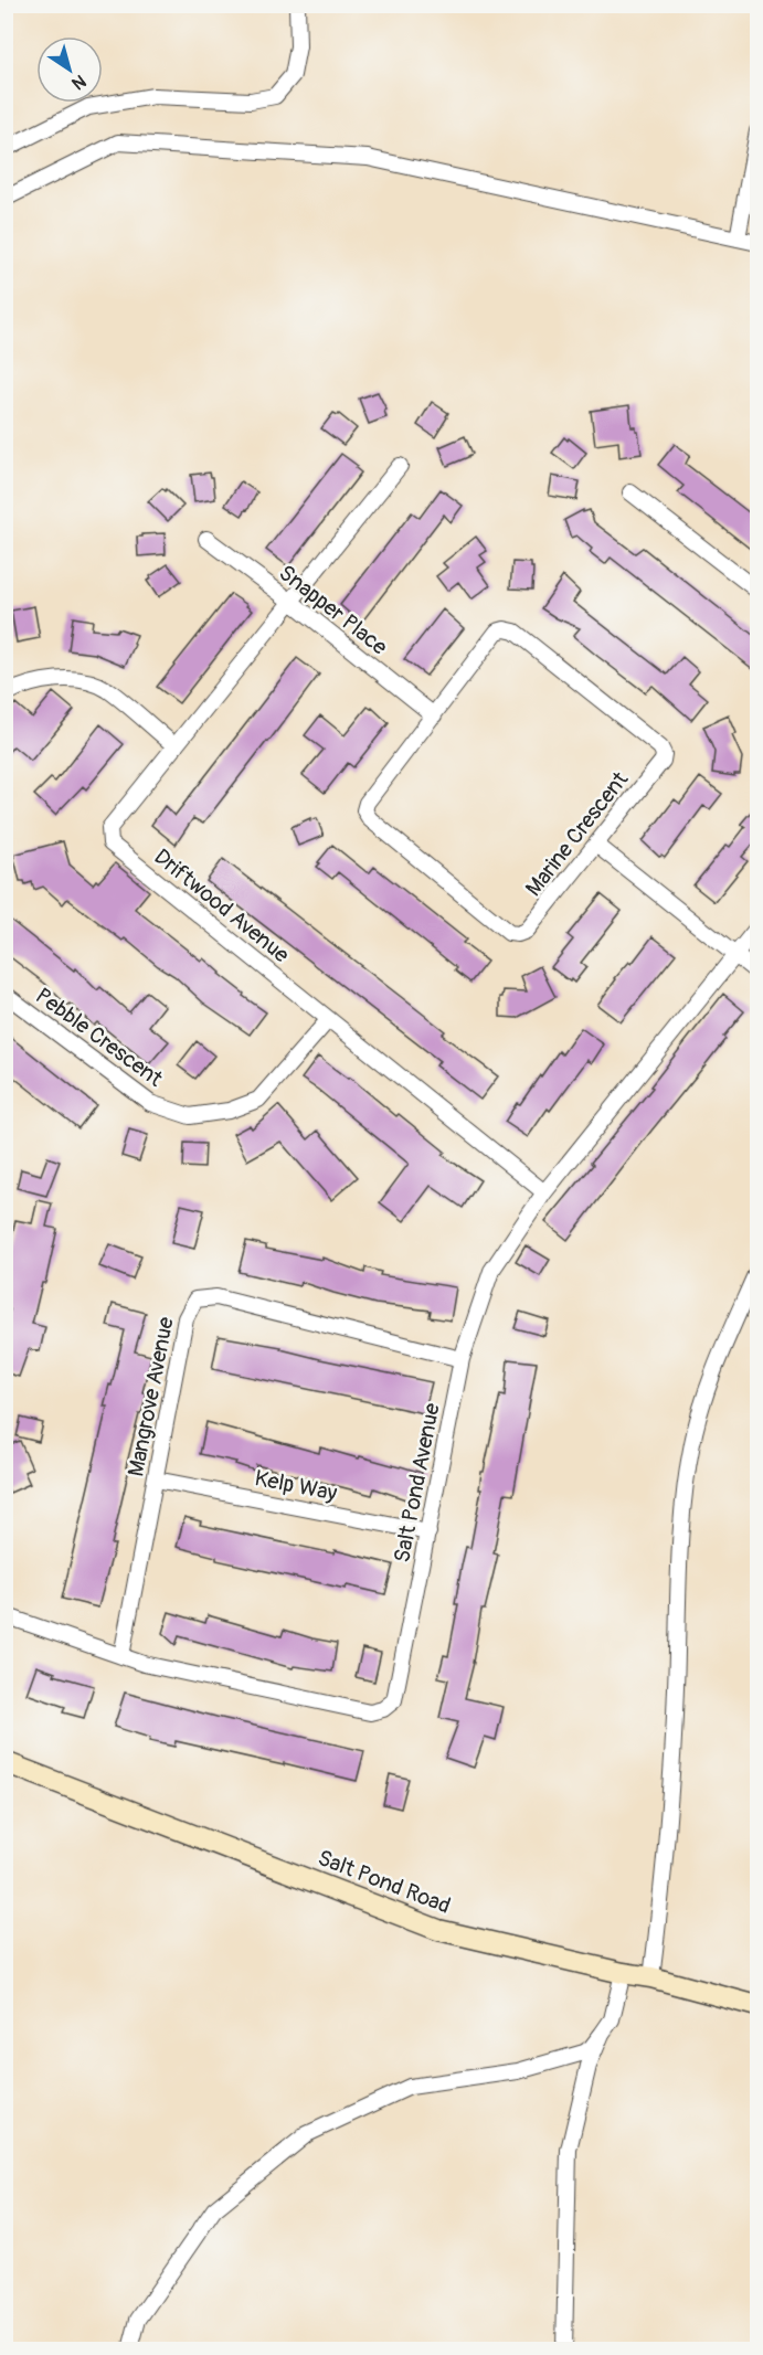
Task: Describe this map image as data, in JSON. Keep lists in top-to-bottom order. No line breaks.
{"streets":{"street":["Snapper Place","Marine Crescent","Driftwood Avenue","Pebble Crescent","Mangrove Avenue","Salt Pond Avenue","Kelp Way","Salt Pond Road"]},"crossings":[["Snapper Place","Marine Crescent"],["Snapper Place","Driftwood Avenue"],["Driftwood Avenue","Pebble Crescent"],["Driftwood Avenue","Salt Pond Avenue"],["Mangrove Avenue","Salt Pond Avenue"],["Mangrove Avenue","Kelp Way"],["Salt Pond Avenue","Kelp Way"]],"north":"bottom right"}
